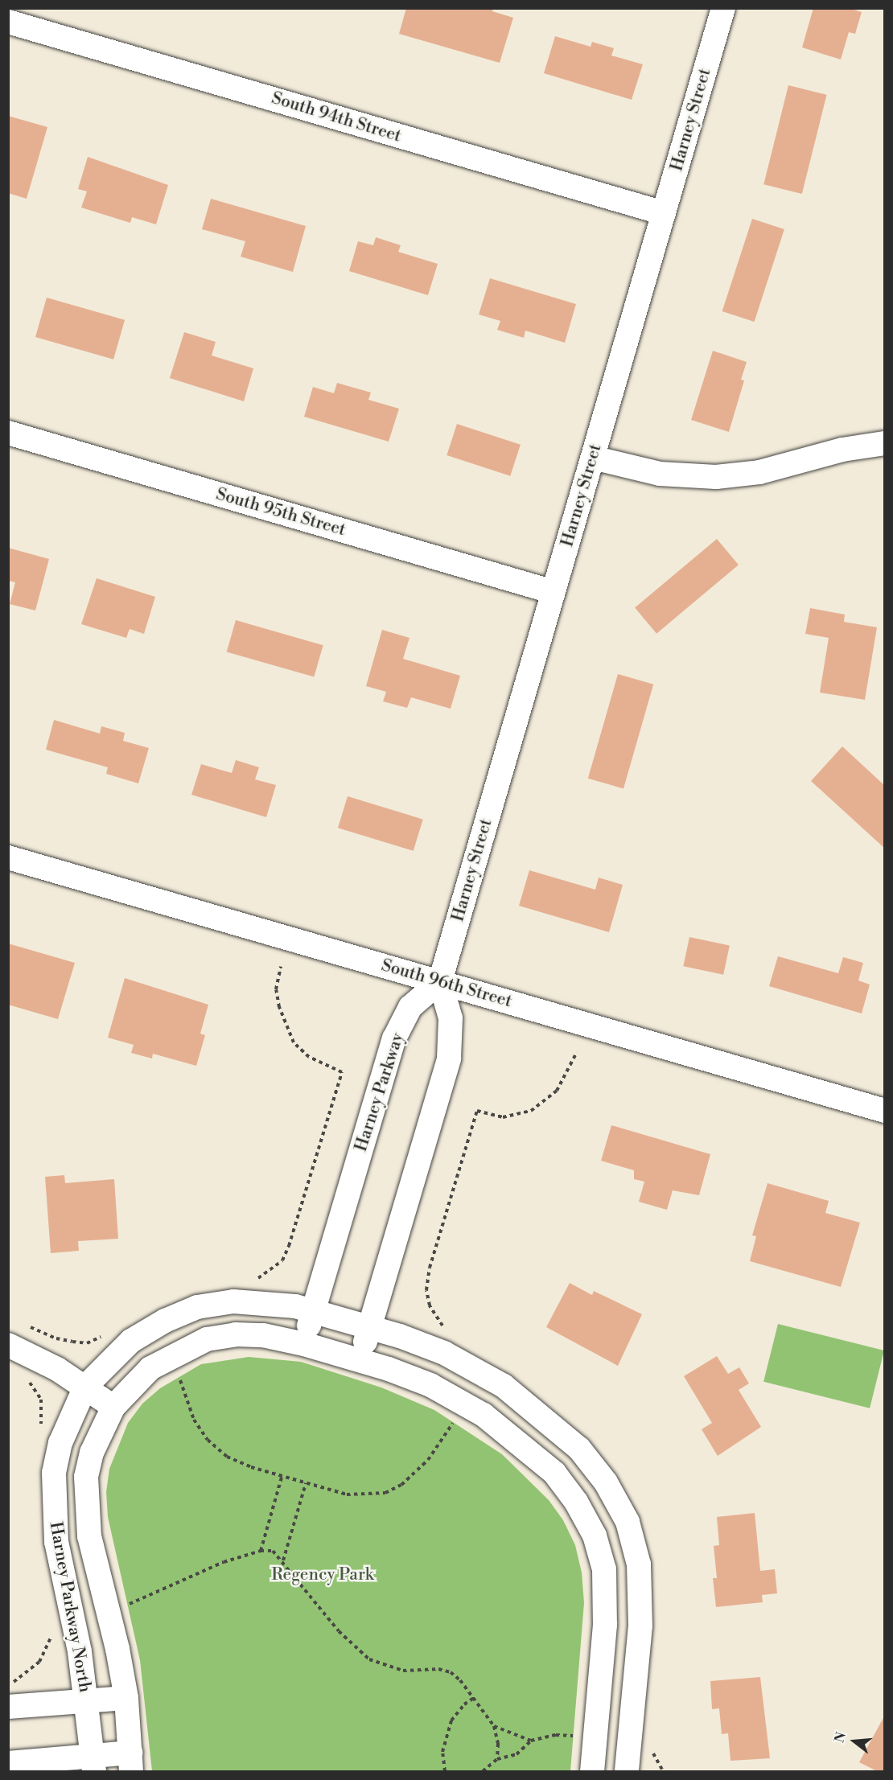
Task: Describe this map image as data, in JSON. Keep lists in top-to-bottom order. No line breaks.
{"streets":{"street":["South 94th Street","Harney Street","South 95th Street","South 96th Street","Harney Parkway","Harney Parkway North"]},"crossings":[["South 94th Street","Harney Street"],["Harney Street","South 95th Street"],["Harney Street","South 96th Street"],["Harney Street","Harney Parkway"],["South 96th Street","Harney Parkway"],["Harney Parkway","Harney Parkway North"]],"parks":["Regency Park"],"north":"left"}
